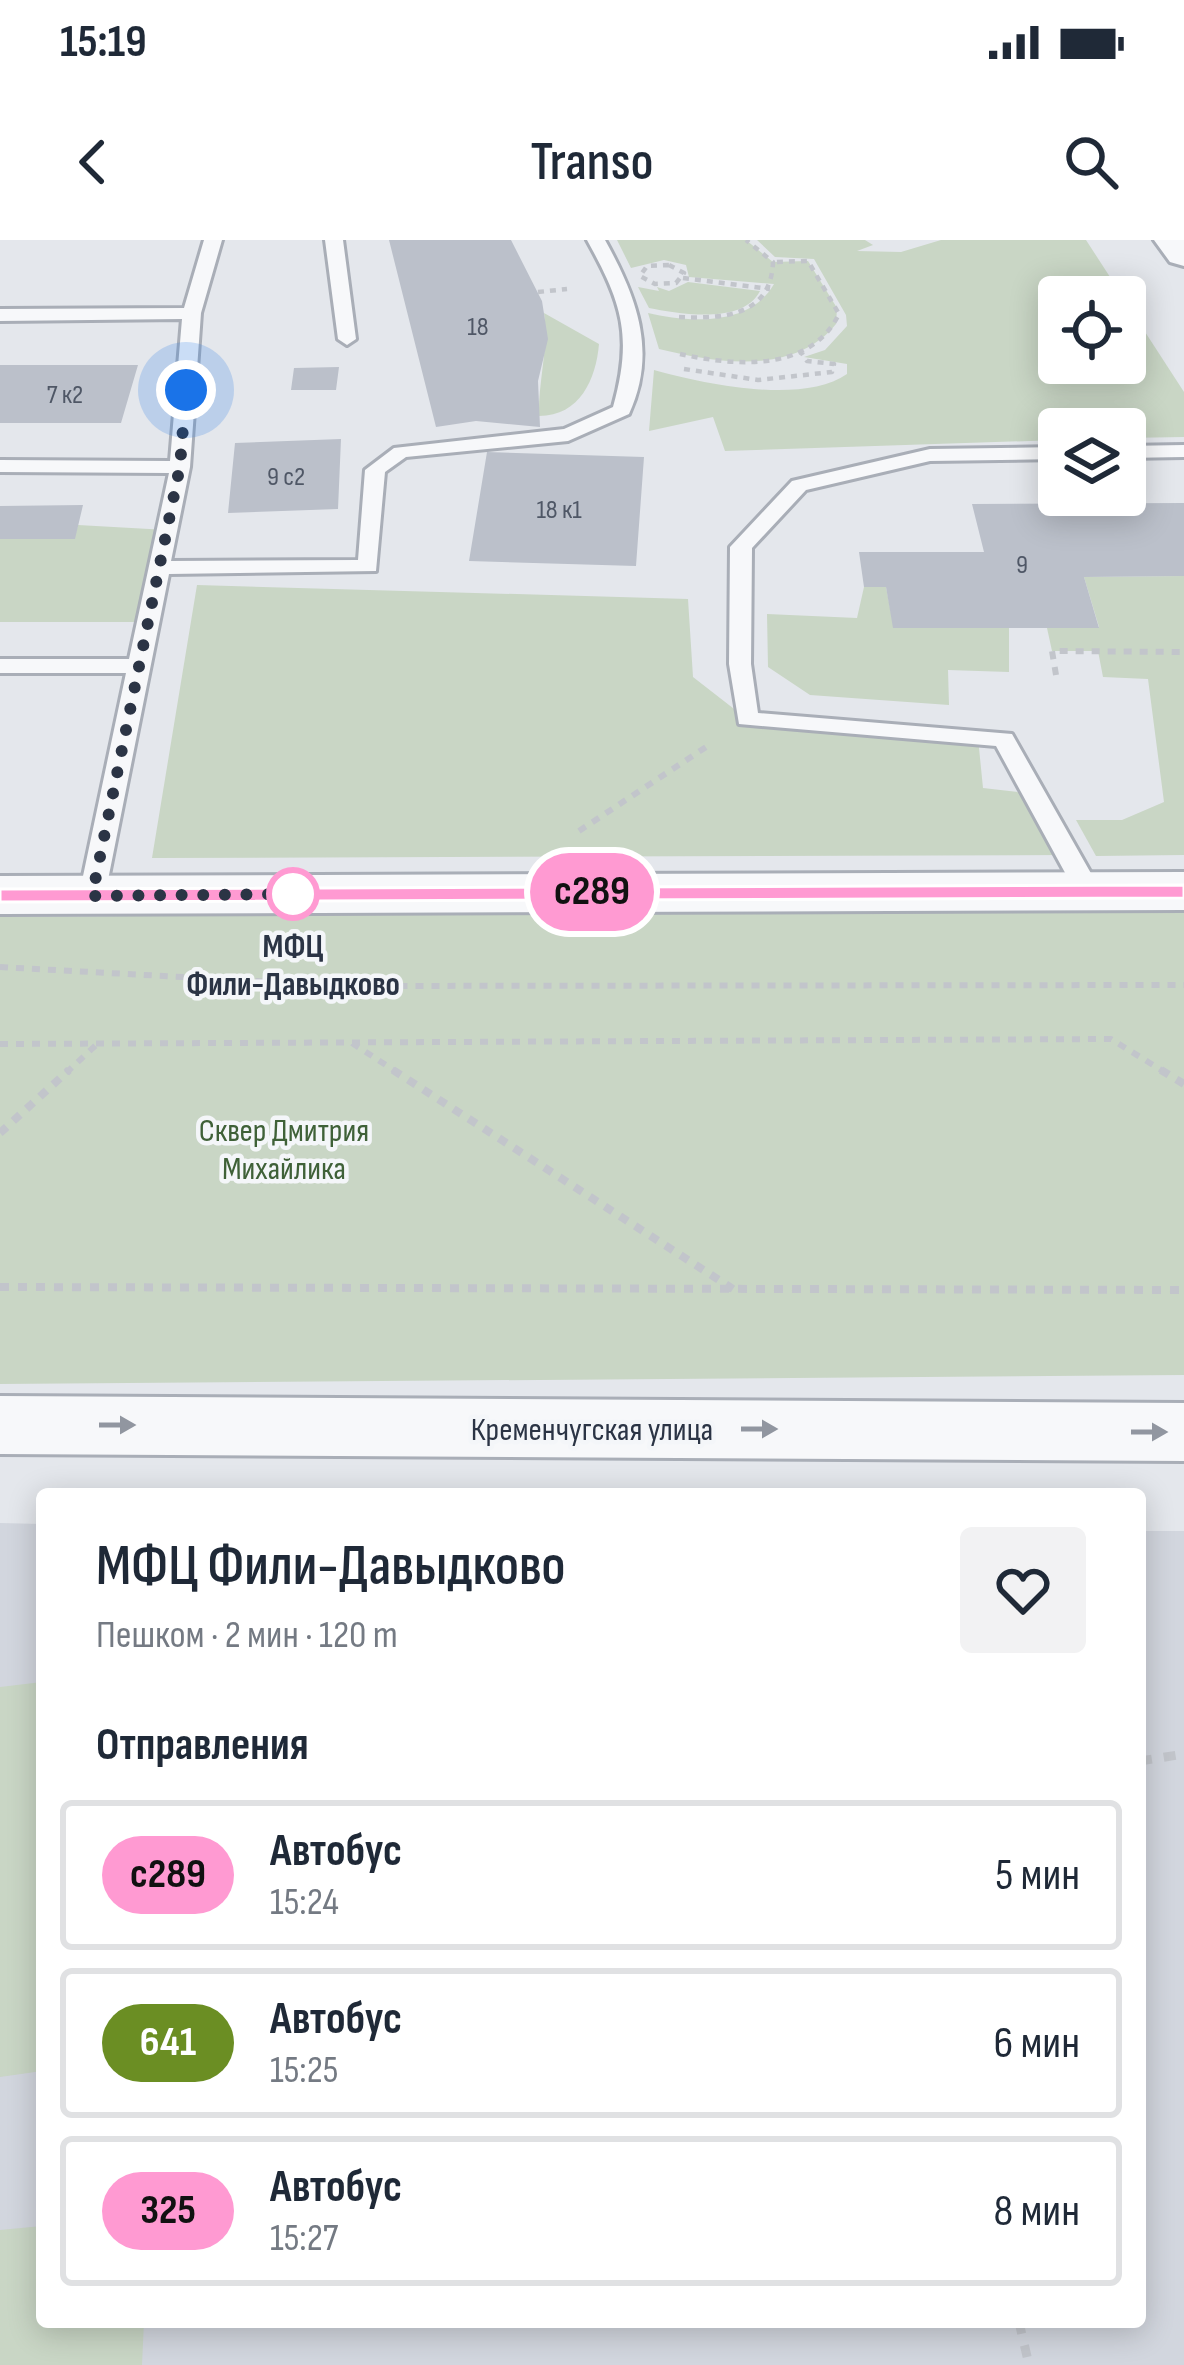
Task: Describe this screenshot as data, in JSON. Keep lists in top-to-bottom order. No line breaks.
{"streets":{"street":["Кременчугская улица"]},"parks":["Сквер Дмитрия Михайлика"],"places":["МФЦ Фили-Давыдково"],"lines":["bus line с289"],"house_numbers":["18","7 к2","9 с2","18 к1","9"],"page":{"status":"15:19","header":"Transo","on_map":"с289","heading":[["МФЦ Фили-Давыдково","Пешком · 2 мин · 120 m"],"Отправления"],"list":[{"mark":"с289","name":"Автобус","note":"15:24","value":"5 мин"},{"mark":"641","name":"Автобус","note":"15:25","value":"6 мин"},{"mark":"325","name":"Автобус","note":"15:27","value":"8 мин"}]}}
